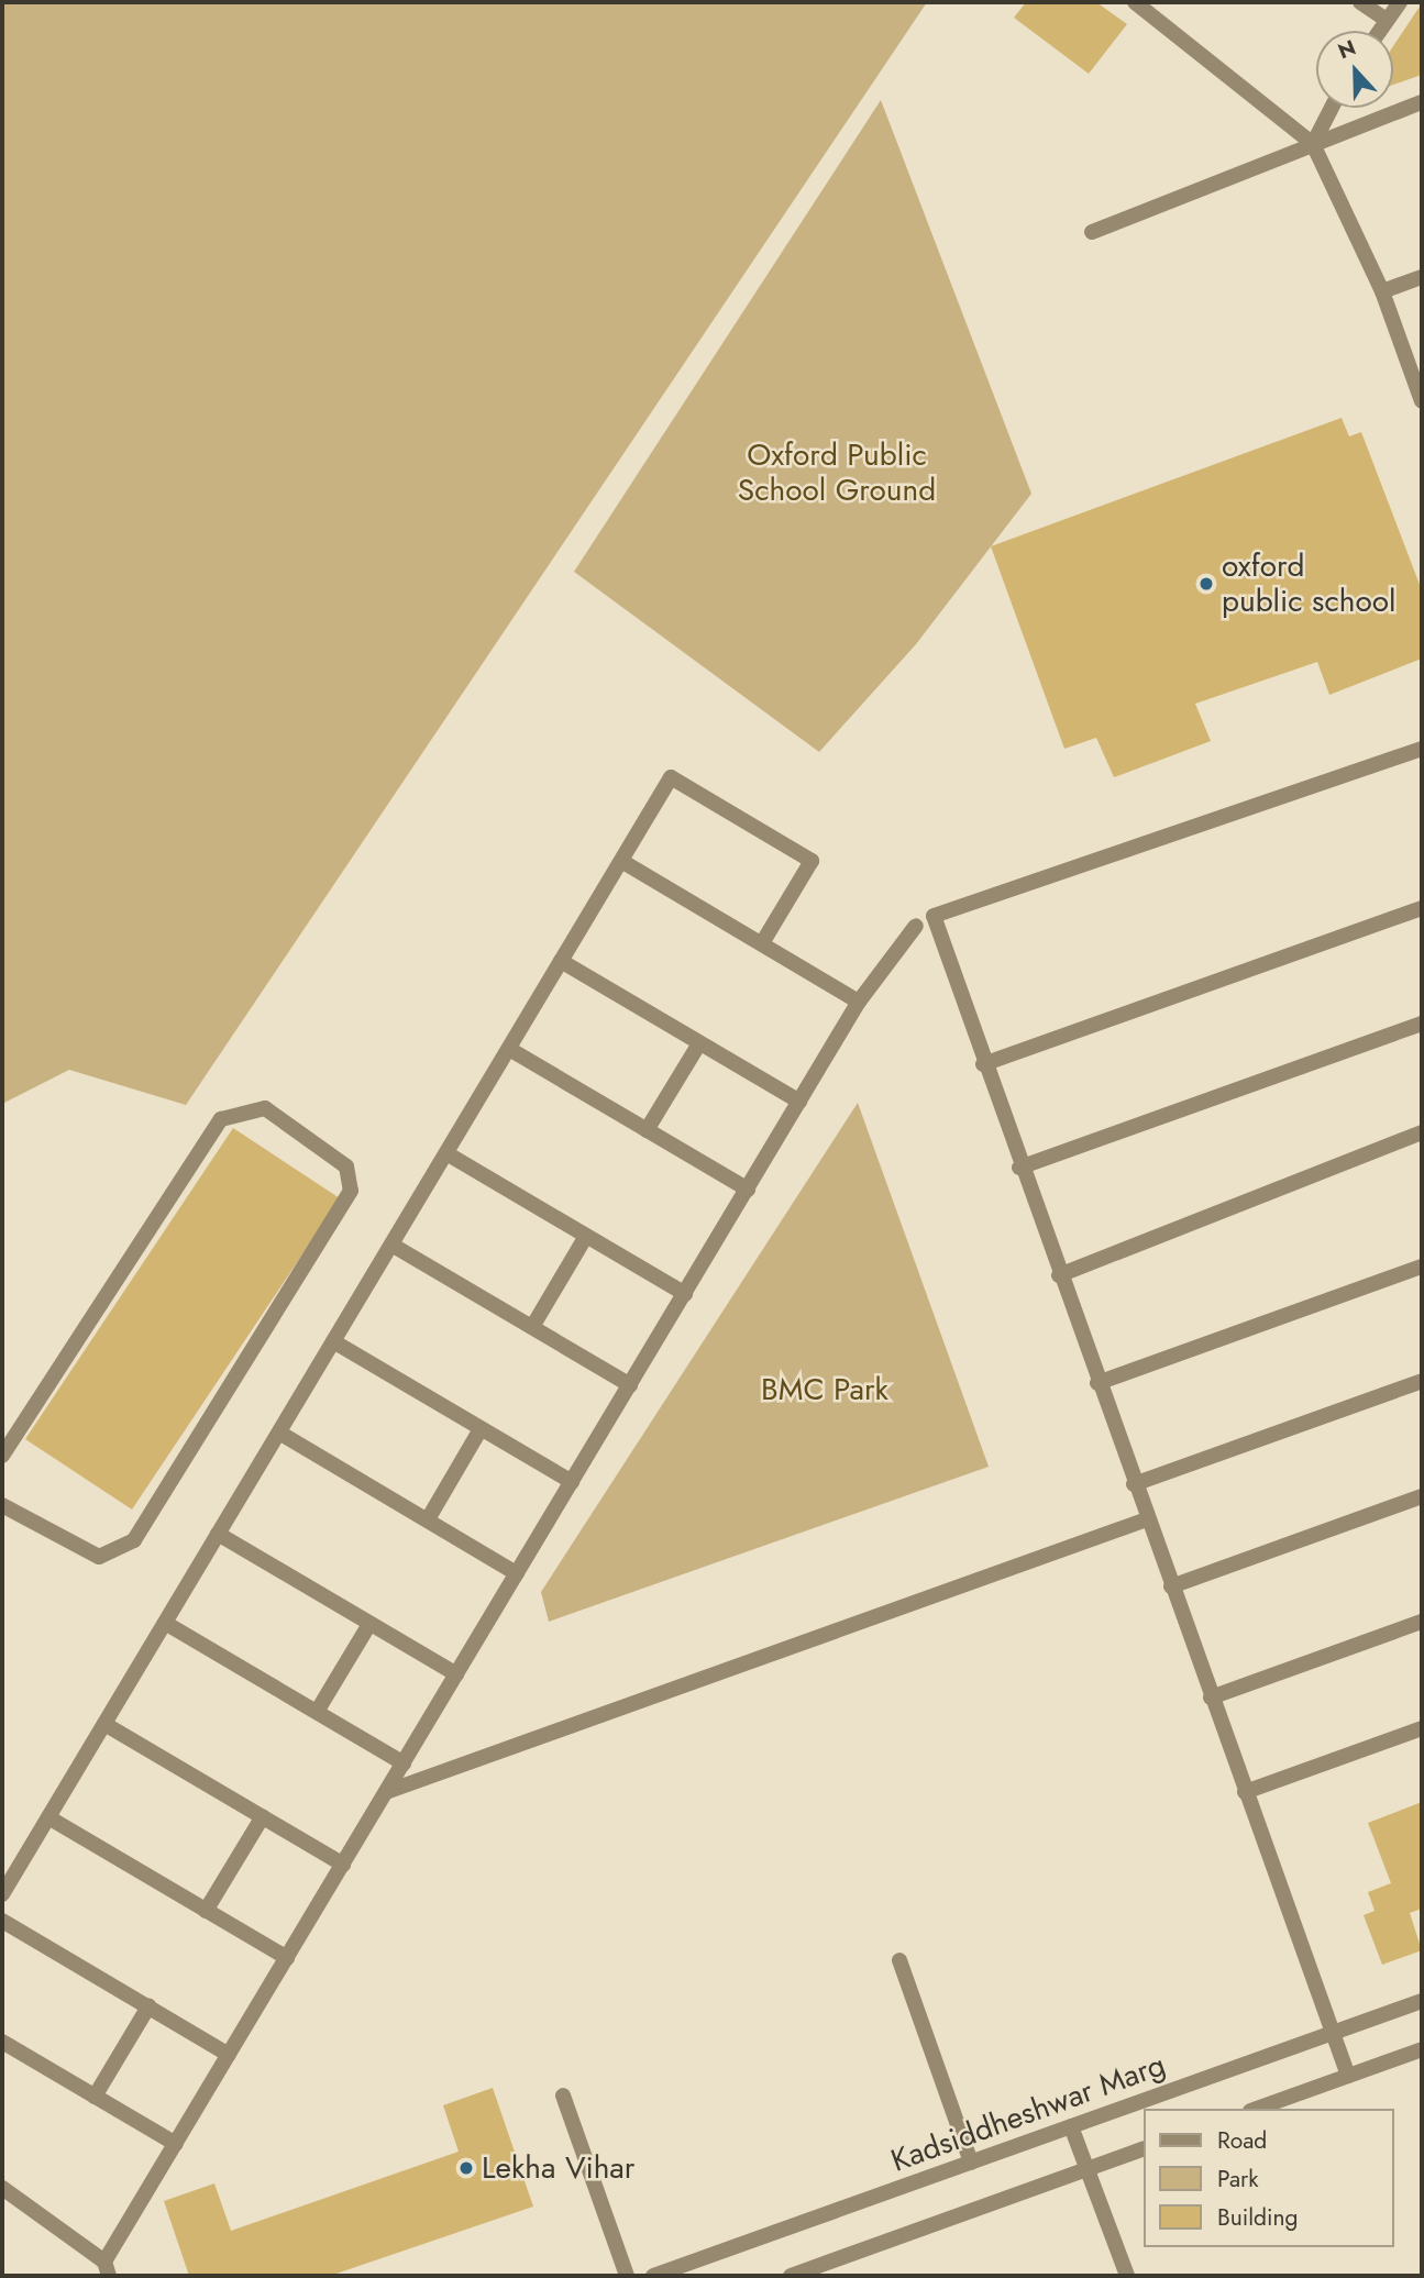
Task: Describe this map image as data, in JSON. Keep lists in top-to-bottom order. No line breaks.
{"streets":{"street":["Kadsiddheshwar Marg"]},"parks":["Oxford Public School Ground","BMC Park"],"places":["oxford public school","Lekha Vihar"],"legend":["Road","Park","Building"],"north":"top"}
